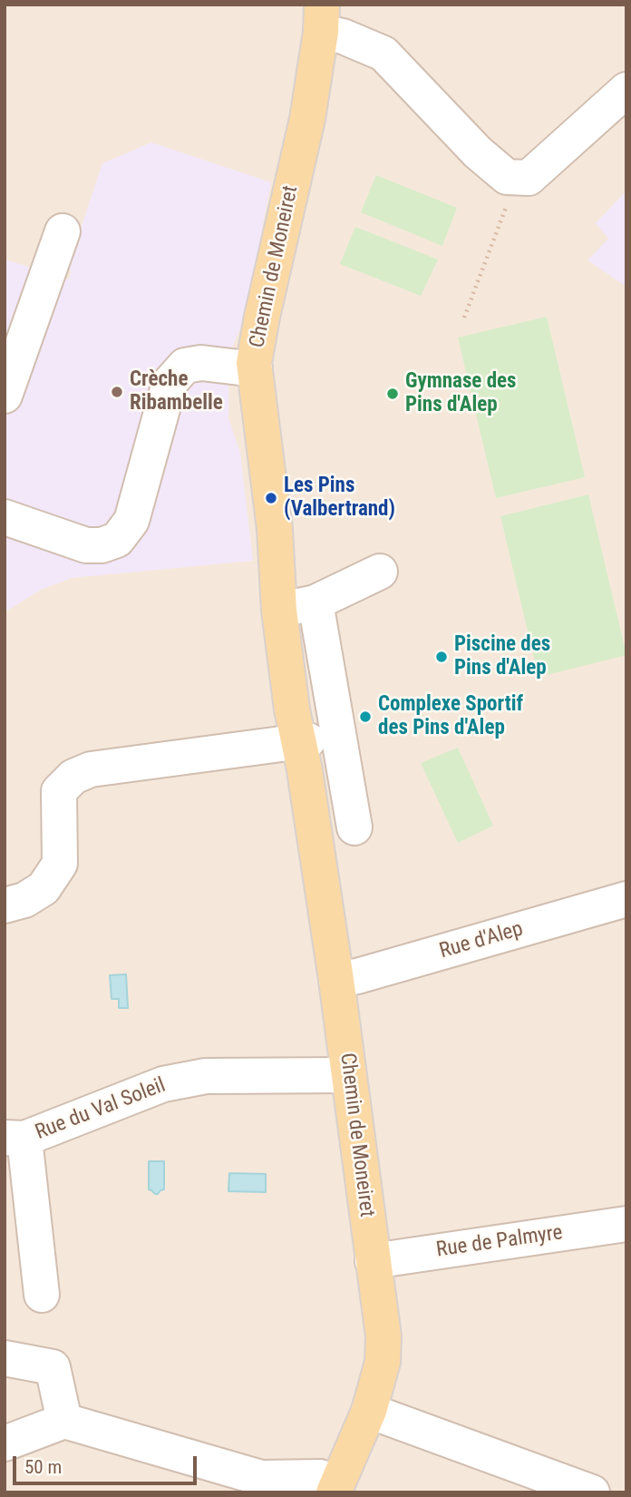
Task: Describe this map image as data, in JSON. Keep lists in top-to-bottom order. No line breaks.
{"streets":{"main road":["Chemin de Moneiret"],"street":["Rue d'Alep","Rue du Val Soleil","Rue de Palmyre"]},"crossings":[["Chemin de Moneiret","Rue d'Alep"],["Chemin de Moneiret","Rue du Val Soleil"],["Chemin de Moneiret","Rue de Palmyre"]],"places":["Crèche Ribambelle","Gymnase des Pins d'Alep","Les Pins (Valbertrand)","Piscine des Pins d'Alep","Complexe Sportif des Pins d'Alep"],"scale_bar":"50 m"}
